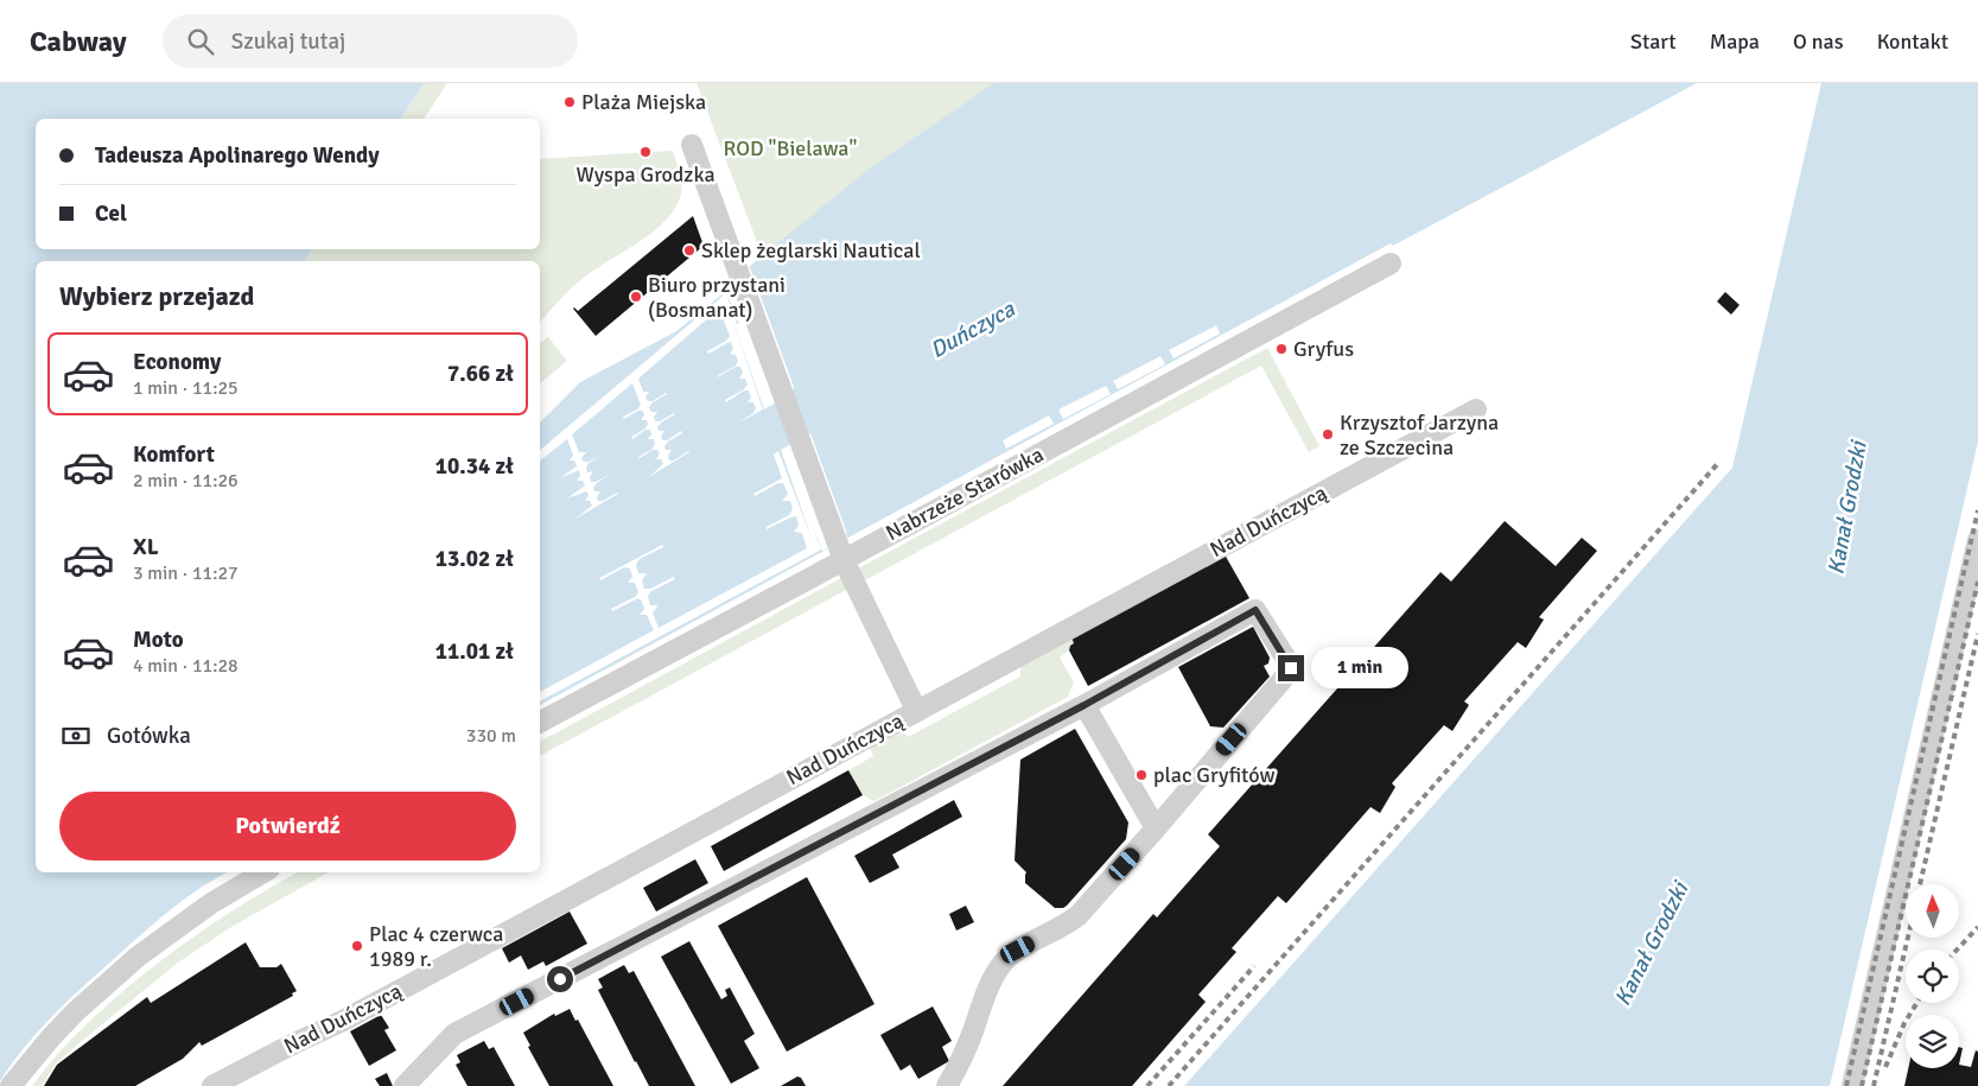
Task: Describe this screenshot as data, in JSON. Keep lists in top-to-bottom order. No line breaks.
{"streets":{"street":["Nabrzeże Starówka","Nad Duńczycą"]},"water":["Duńczyca","Kanał Grodzki"],"parks":["ROD \"Bielawa\""],"places":["Plaża Miejska","Wyspa Grodzka","Sklep żeglarski Nautical","Biuro przystani (Bosmanat)","Gryfus","Krzysztof Jarzyna ze Szczecina","plac Gryfitów","Plac 4 czerwca 1989 r."],"north":"top","page":{"header":"Cabway","search":"Szukaj tutaj","nav":["Start","Mapa","O nas","Kontakt"],"banner":["Tadeusza Apolinarego Wendy","Cel"],"heading":"Wybierz przejazd","list":[{"name":"Economy","note":"1 min · 11:25","value":"7.66 zł"},{"name":"Komfort","note":"2 min · 11:26","value":"10.34 zł"},{"name":"XL","note":"3 min · 11:27","value":"13.02 zł"},{"name":"Moto","note":"4 min · 11:28","value":"11.01 zł"}],"bubble":"1 min","pay":["Gotówka","330 m"],"buttons":"Potwierdź"}}
